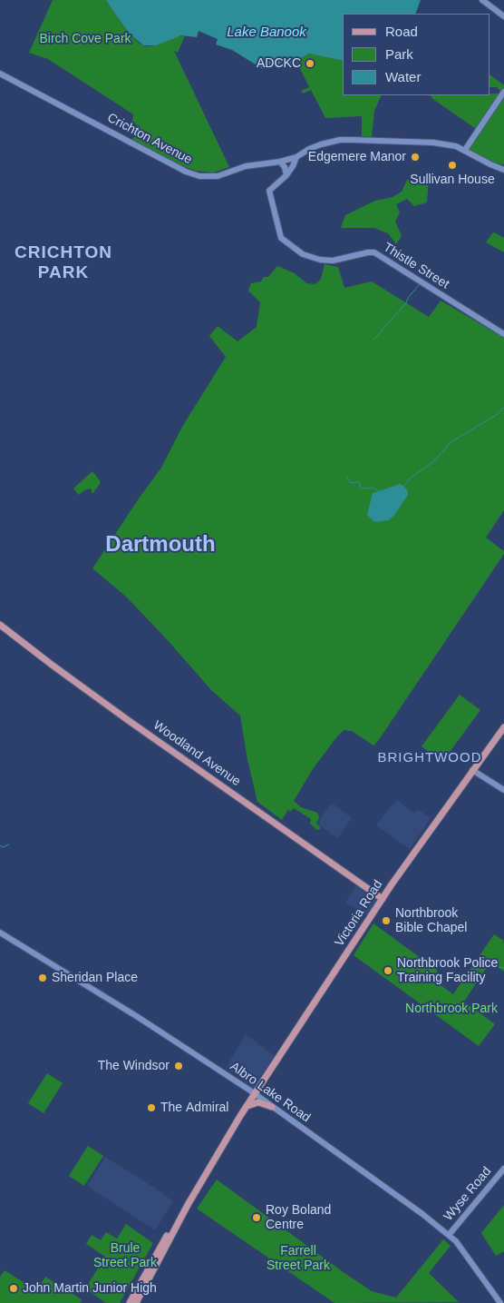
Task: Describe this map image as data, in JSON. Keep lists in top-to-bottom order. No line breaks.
{"streets":{"main road":["Woodland Avenue","Victoria Road"],"street":["Crichton Avenue","Thistle Street","Albro Lake Road","Wyse Road"]},"crossings":[["Woodland Avenue","Victoria Road"],["Victoria Road","Albro Lake Road"],["Albro Lake Road","Wyse Road"]],"districts":["CRICHTON PARK","Dartmouth","BRIGHTWOOD"],"water":["Lake Banook"],"parks":["Birch Cove Park","Northbrook Park","Brule Street Park","Farrell Street Park"],"places":["ADCKC","Edgemere Manor","Sullivan House","Northbrook Bible Chapel","Northbrook Police Training Facility","Sheridan Place","The Windsor","The Admiral","Roy Boland Centre","John Martin Junior High"],"legend":["Road","Park","Water"]}
